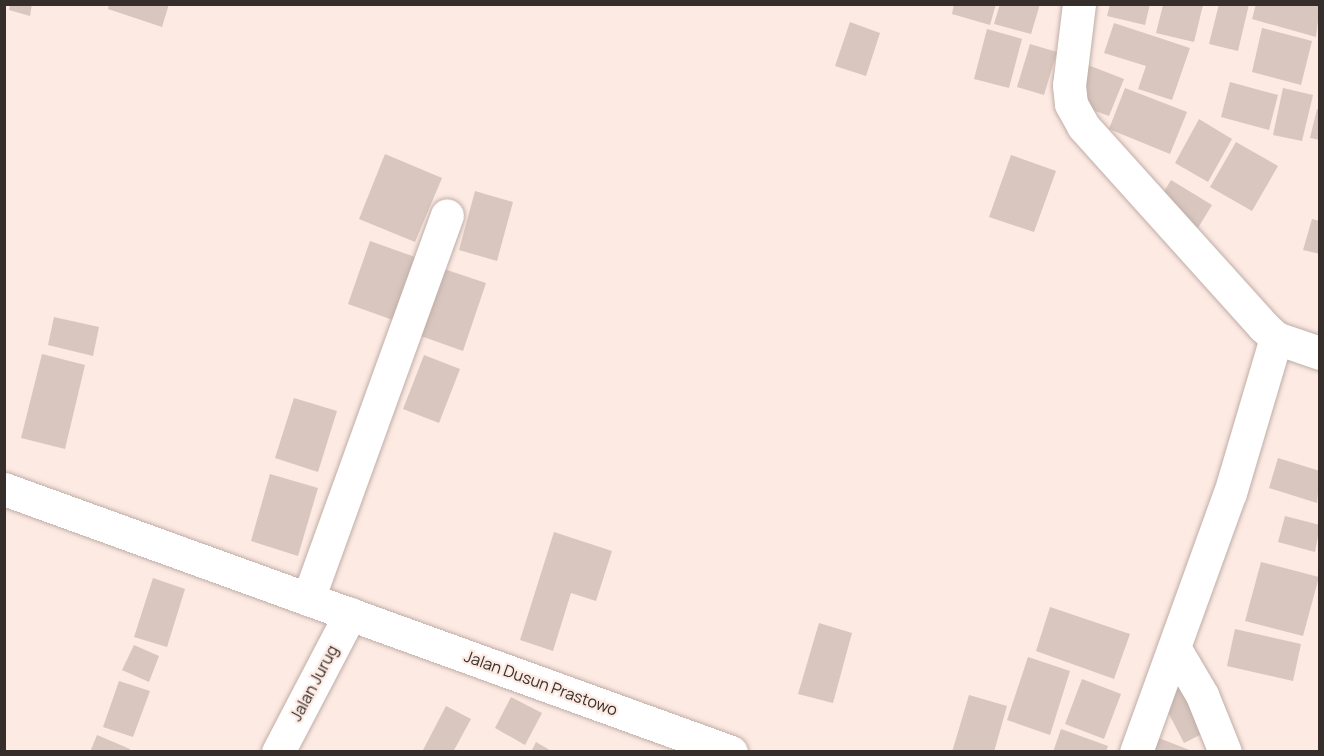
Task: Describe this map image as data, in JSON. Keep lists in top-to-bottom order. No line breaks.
{"streets":{"street":["Jalan Jurug","Jalan Dusun Prastowo"]},"crossings":[["Jalan Jurug","Jalan Dusun Prastowo"]]}
